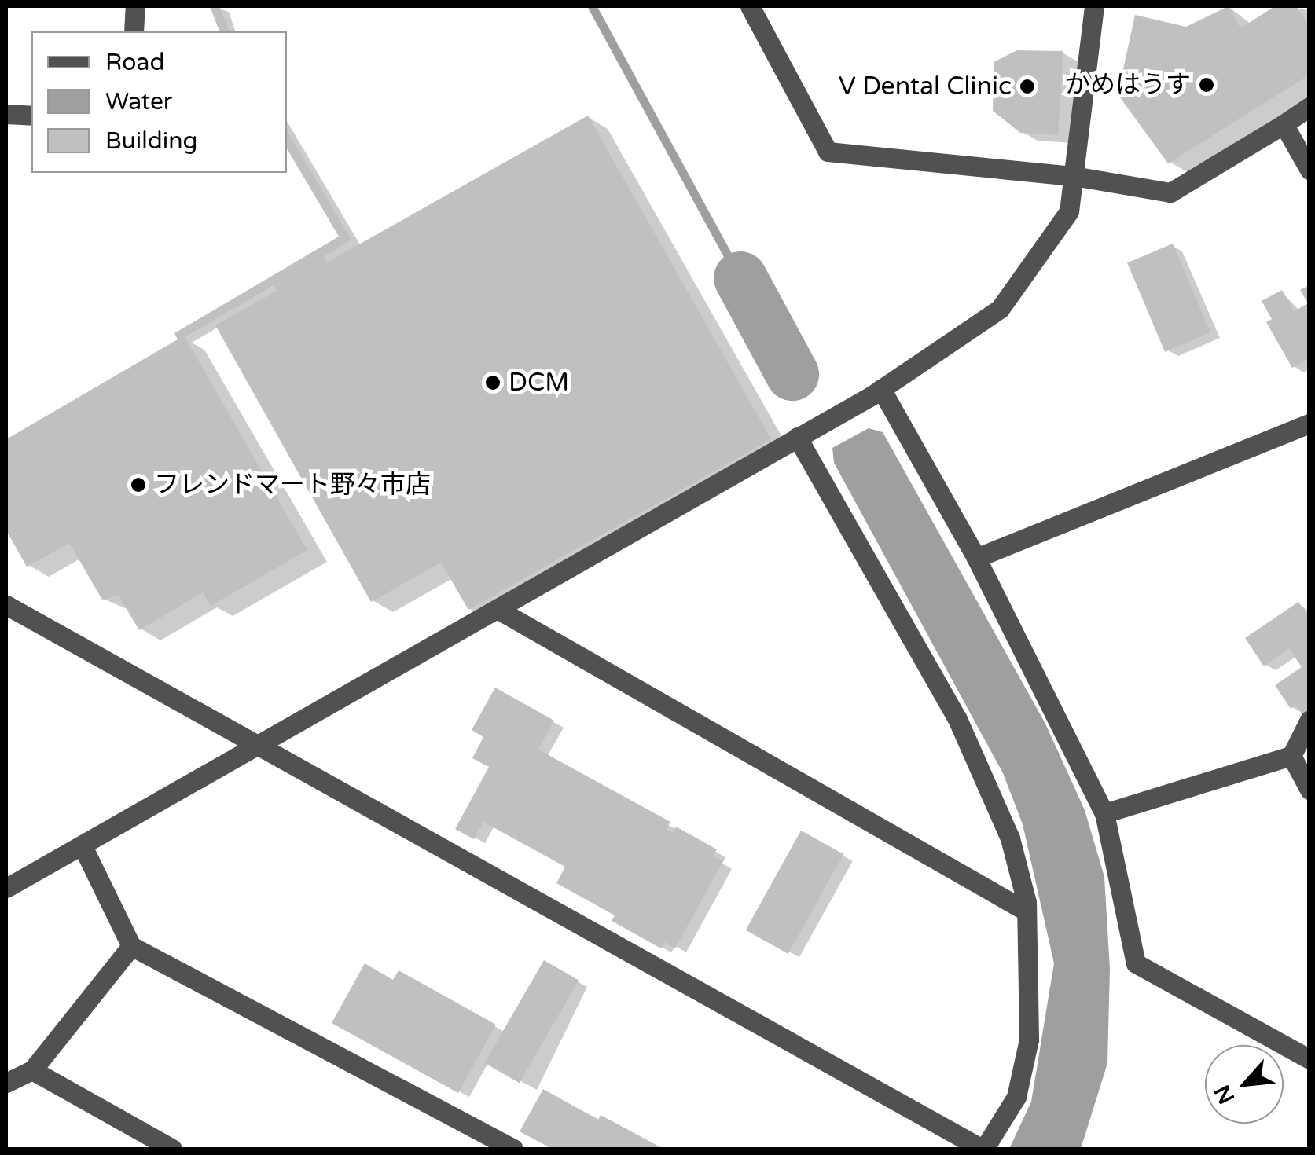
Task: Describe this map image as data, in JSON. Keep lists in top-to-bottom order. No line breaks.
{"places":["かめはうす","V Dental Clinic","DCM","フレンドマート野々市店"],"legend":["Road","Water","Building"],"north":"bottom left"}
